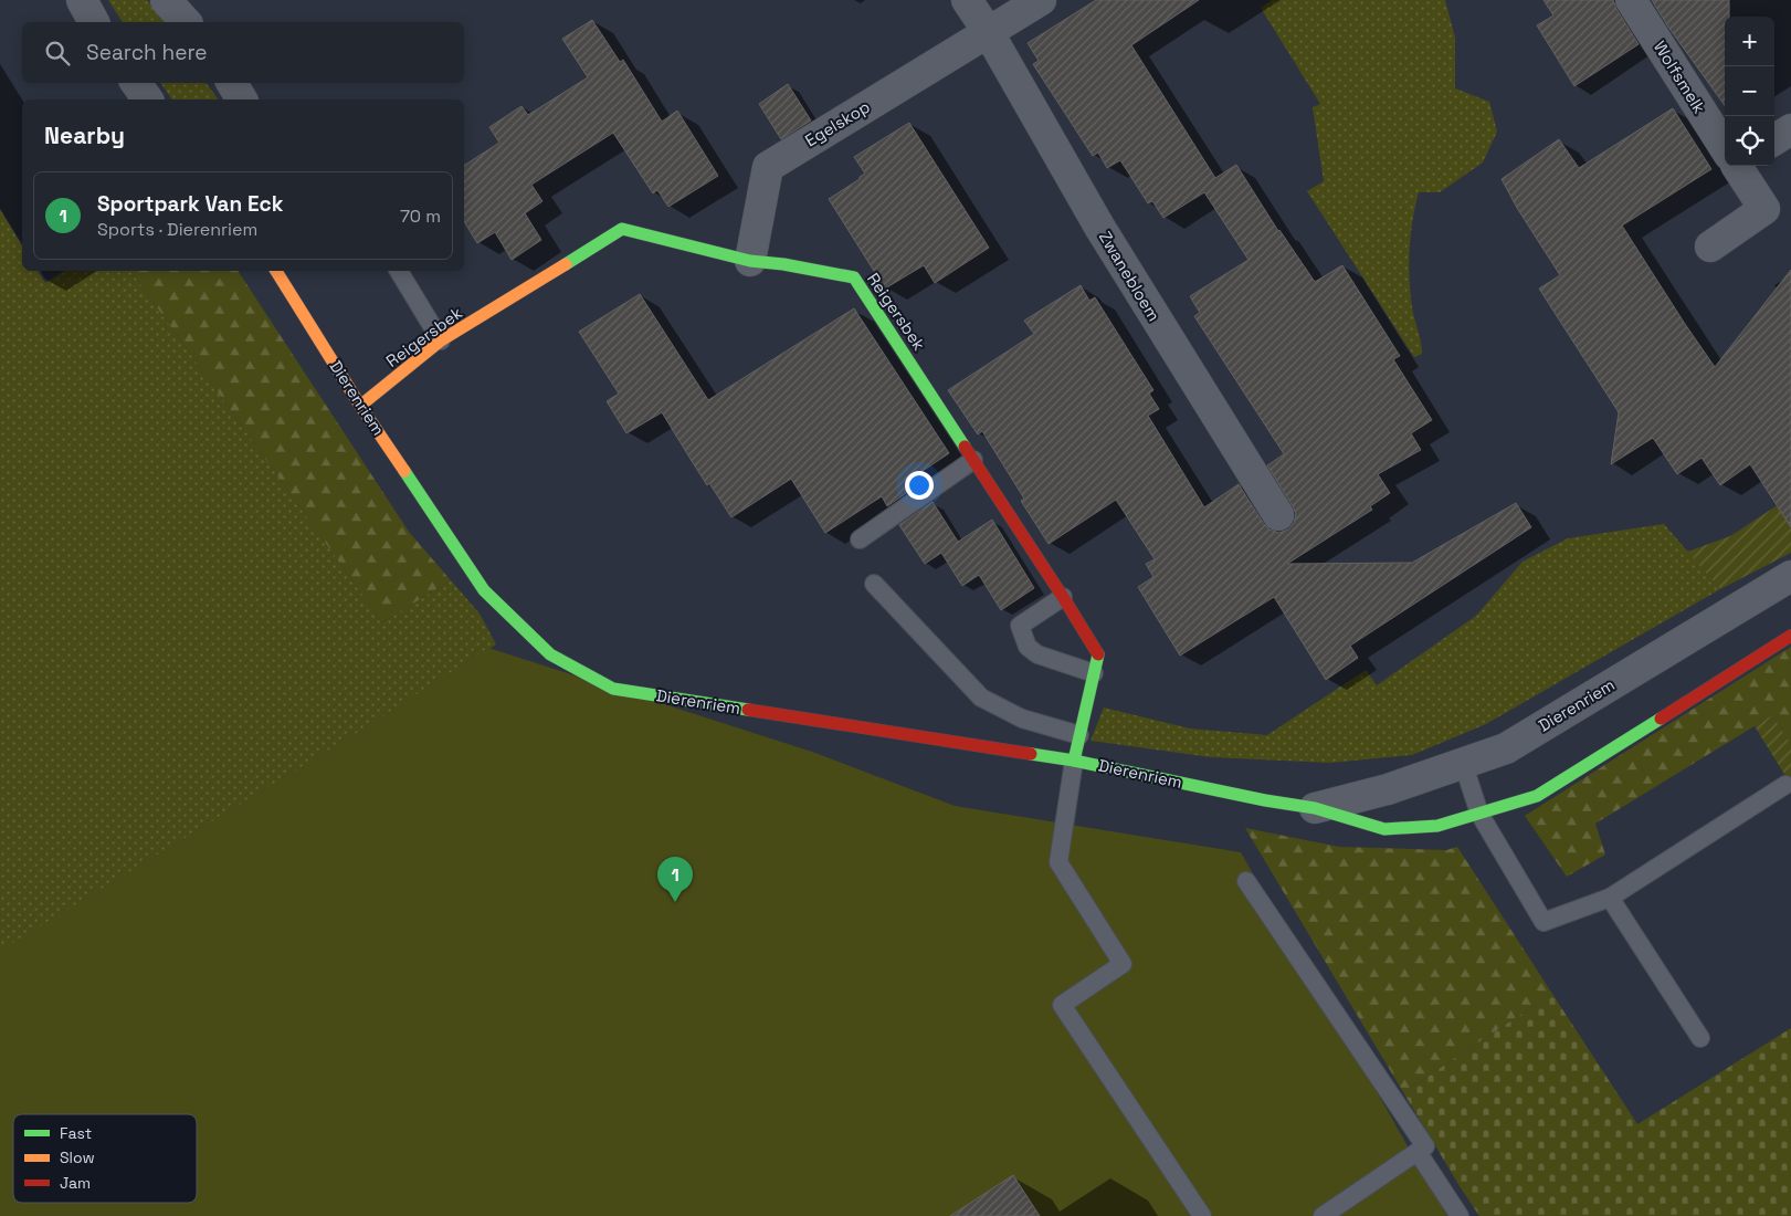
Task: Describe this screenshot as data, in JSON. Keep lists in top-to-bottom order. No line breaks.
{"streets":{"street":["Wolfsmelk","Egelskop","Zwanebloem","Reigersbek","Dierenriem"]},"crossings":[["Egelskop","Zwanebloem"],["Egelskop","Reigersbek"],["Reigersbek","Dierenriem"]],"legend":["Fast","Slow","Jam"],"page":{"map_buttons":["+","−"],"search":"Search here","heading":"Nearby","list":[{"mark":"1","name":"Sportpark Van Eck","note":"Sports · Dierenriem","value":"70 m"}],"pins":"1"}}
